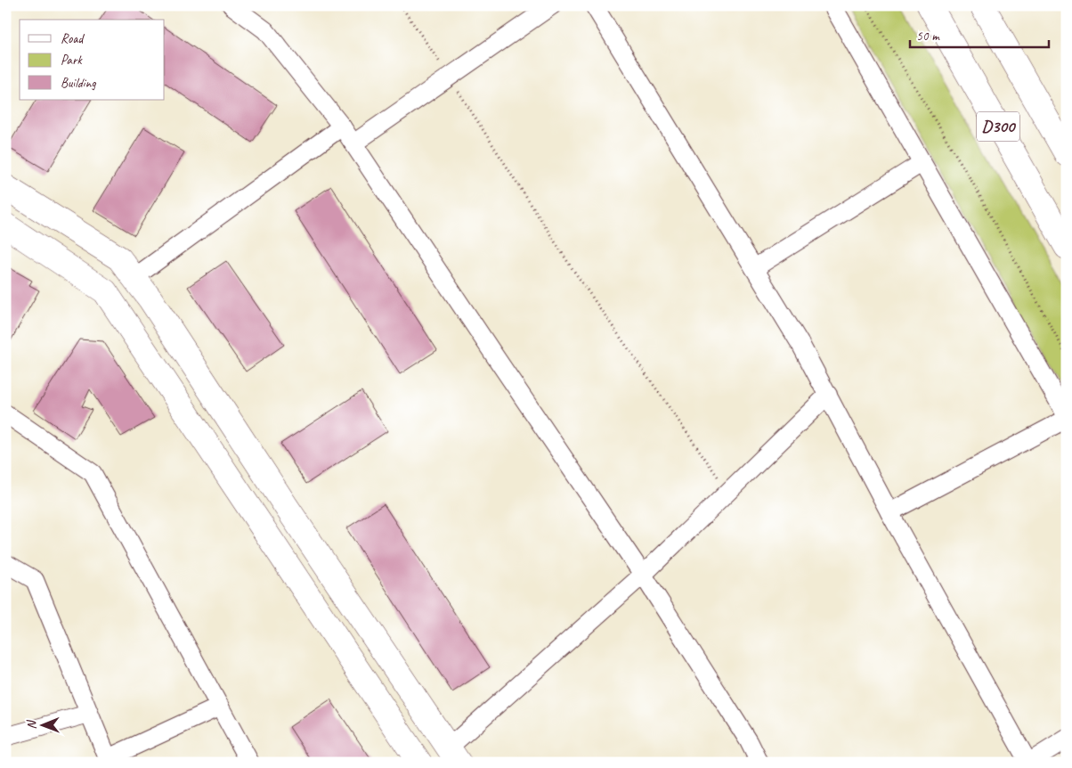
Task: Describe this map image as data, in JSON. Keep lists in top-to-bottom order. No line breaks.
{"streets":{"main road":["D300"]},"legend":["Road","Park","Building"],"scale_bar":"50 m","north":"left"}
